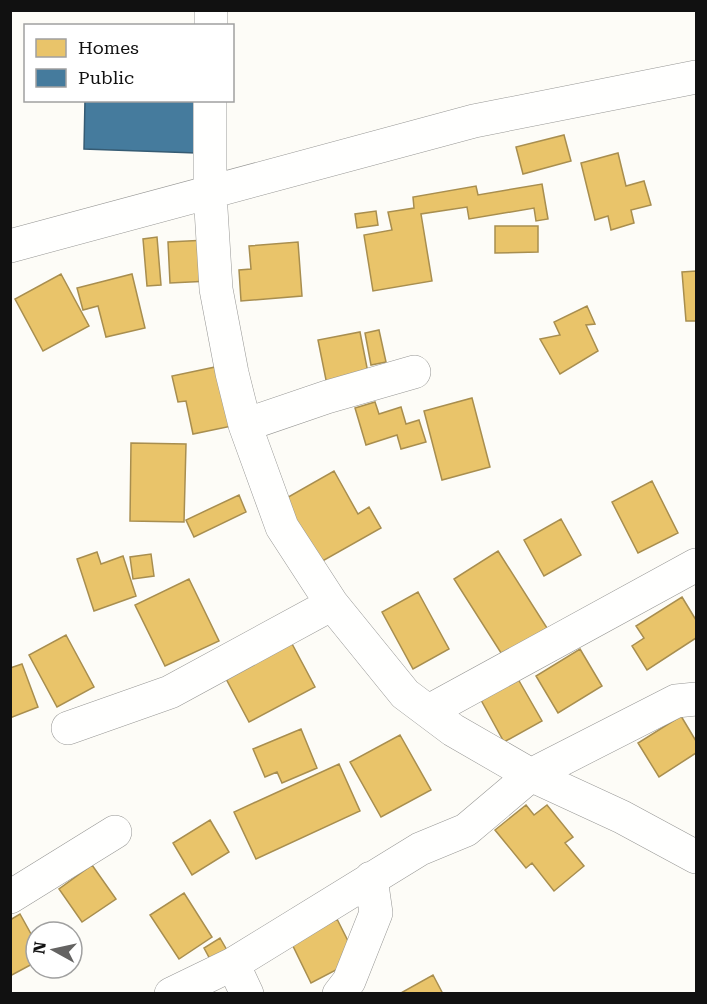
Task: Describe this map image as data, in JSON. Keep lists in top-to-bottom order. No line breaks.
{"legend":["Homes","Public"],"north":"left"}
